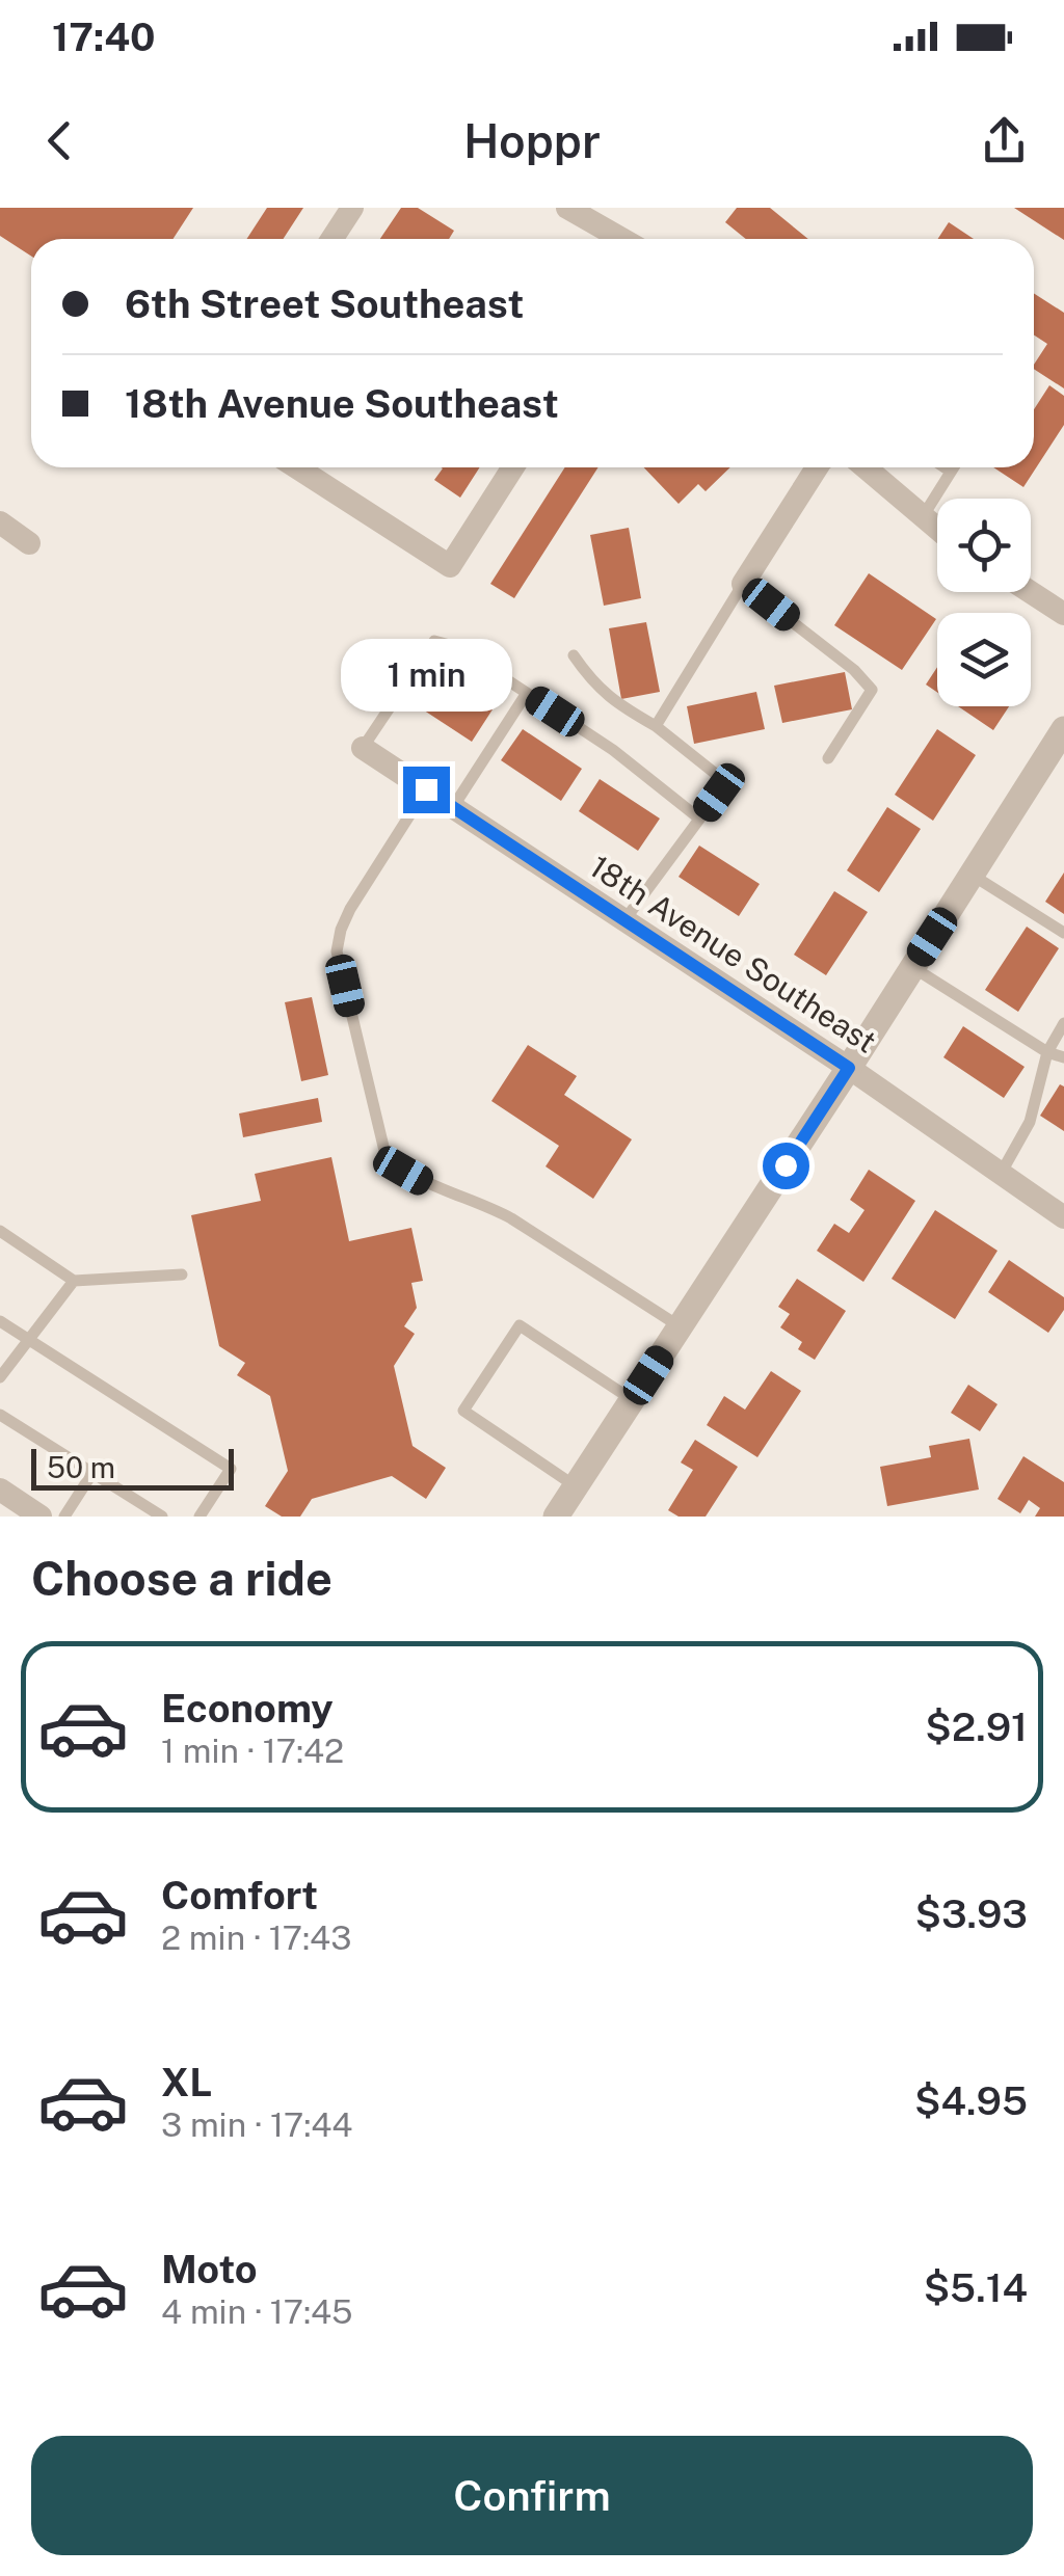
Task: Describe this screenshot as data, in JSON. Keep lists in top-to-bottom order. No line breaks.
{"streets":{"street":["18th Avenue Southeast"]},"scale_bar":"50 m","page":{"status":"17:40","header":"Hoppr","banner":["6th Street Southeast","18th Avenue Southeast"],"bubble":"1 min","scale":"50 m","heading":"Choose a ride","list":[{"name":"Economy","note":"1 min · 17:42","value":"$2.91"},{"name":"Comfort","note":"2 min · 17:43","value":"$3.93"},{"name":"XL","note":"3 min · 17:44","value":"$4.95"},{"name":"Moto","note":"4 min · 17:45","value":"$5.14"}],"buttons":"Confirm"}}
